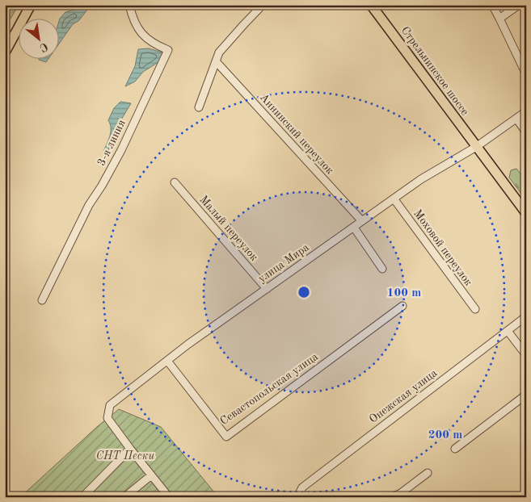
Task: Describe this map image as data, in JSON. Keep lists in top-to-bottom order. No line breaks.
{"streets":{"main road":["Стрельнинское шоссе"],"street":["Аннинский переулок","3-я линия","Малый переулок","Моховой переулок","улица Мира","Севастопольская улица","Онежская улица"]},"crossings":[["Стрельнинское шоссе","улица Мира"],["Аннинский переулок","улица Мира"],["Малый переулок","улица Мира"],["Моховой переулок","улица Мира"],["улица Мира","Севастопольская улица"]],"parks":["СНТ Пески"],"north":"bottom right","rings":["100 m","200 m"]}
